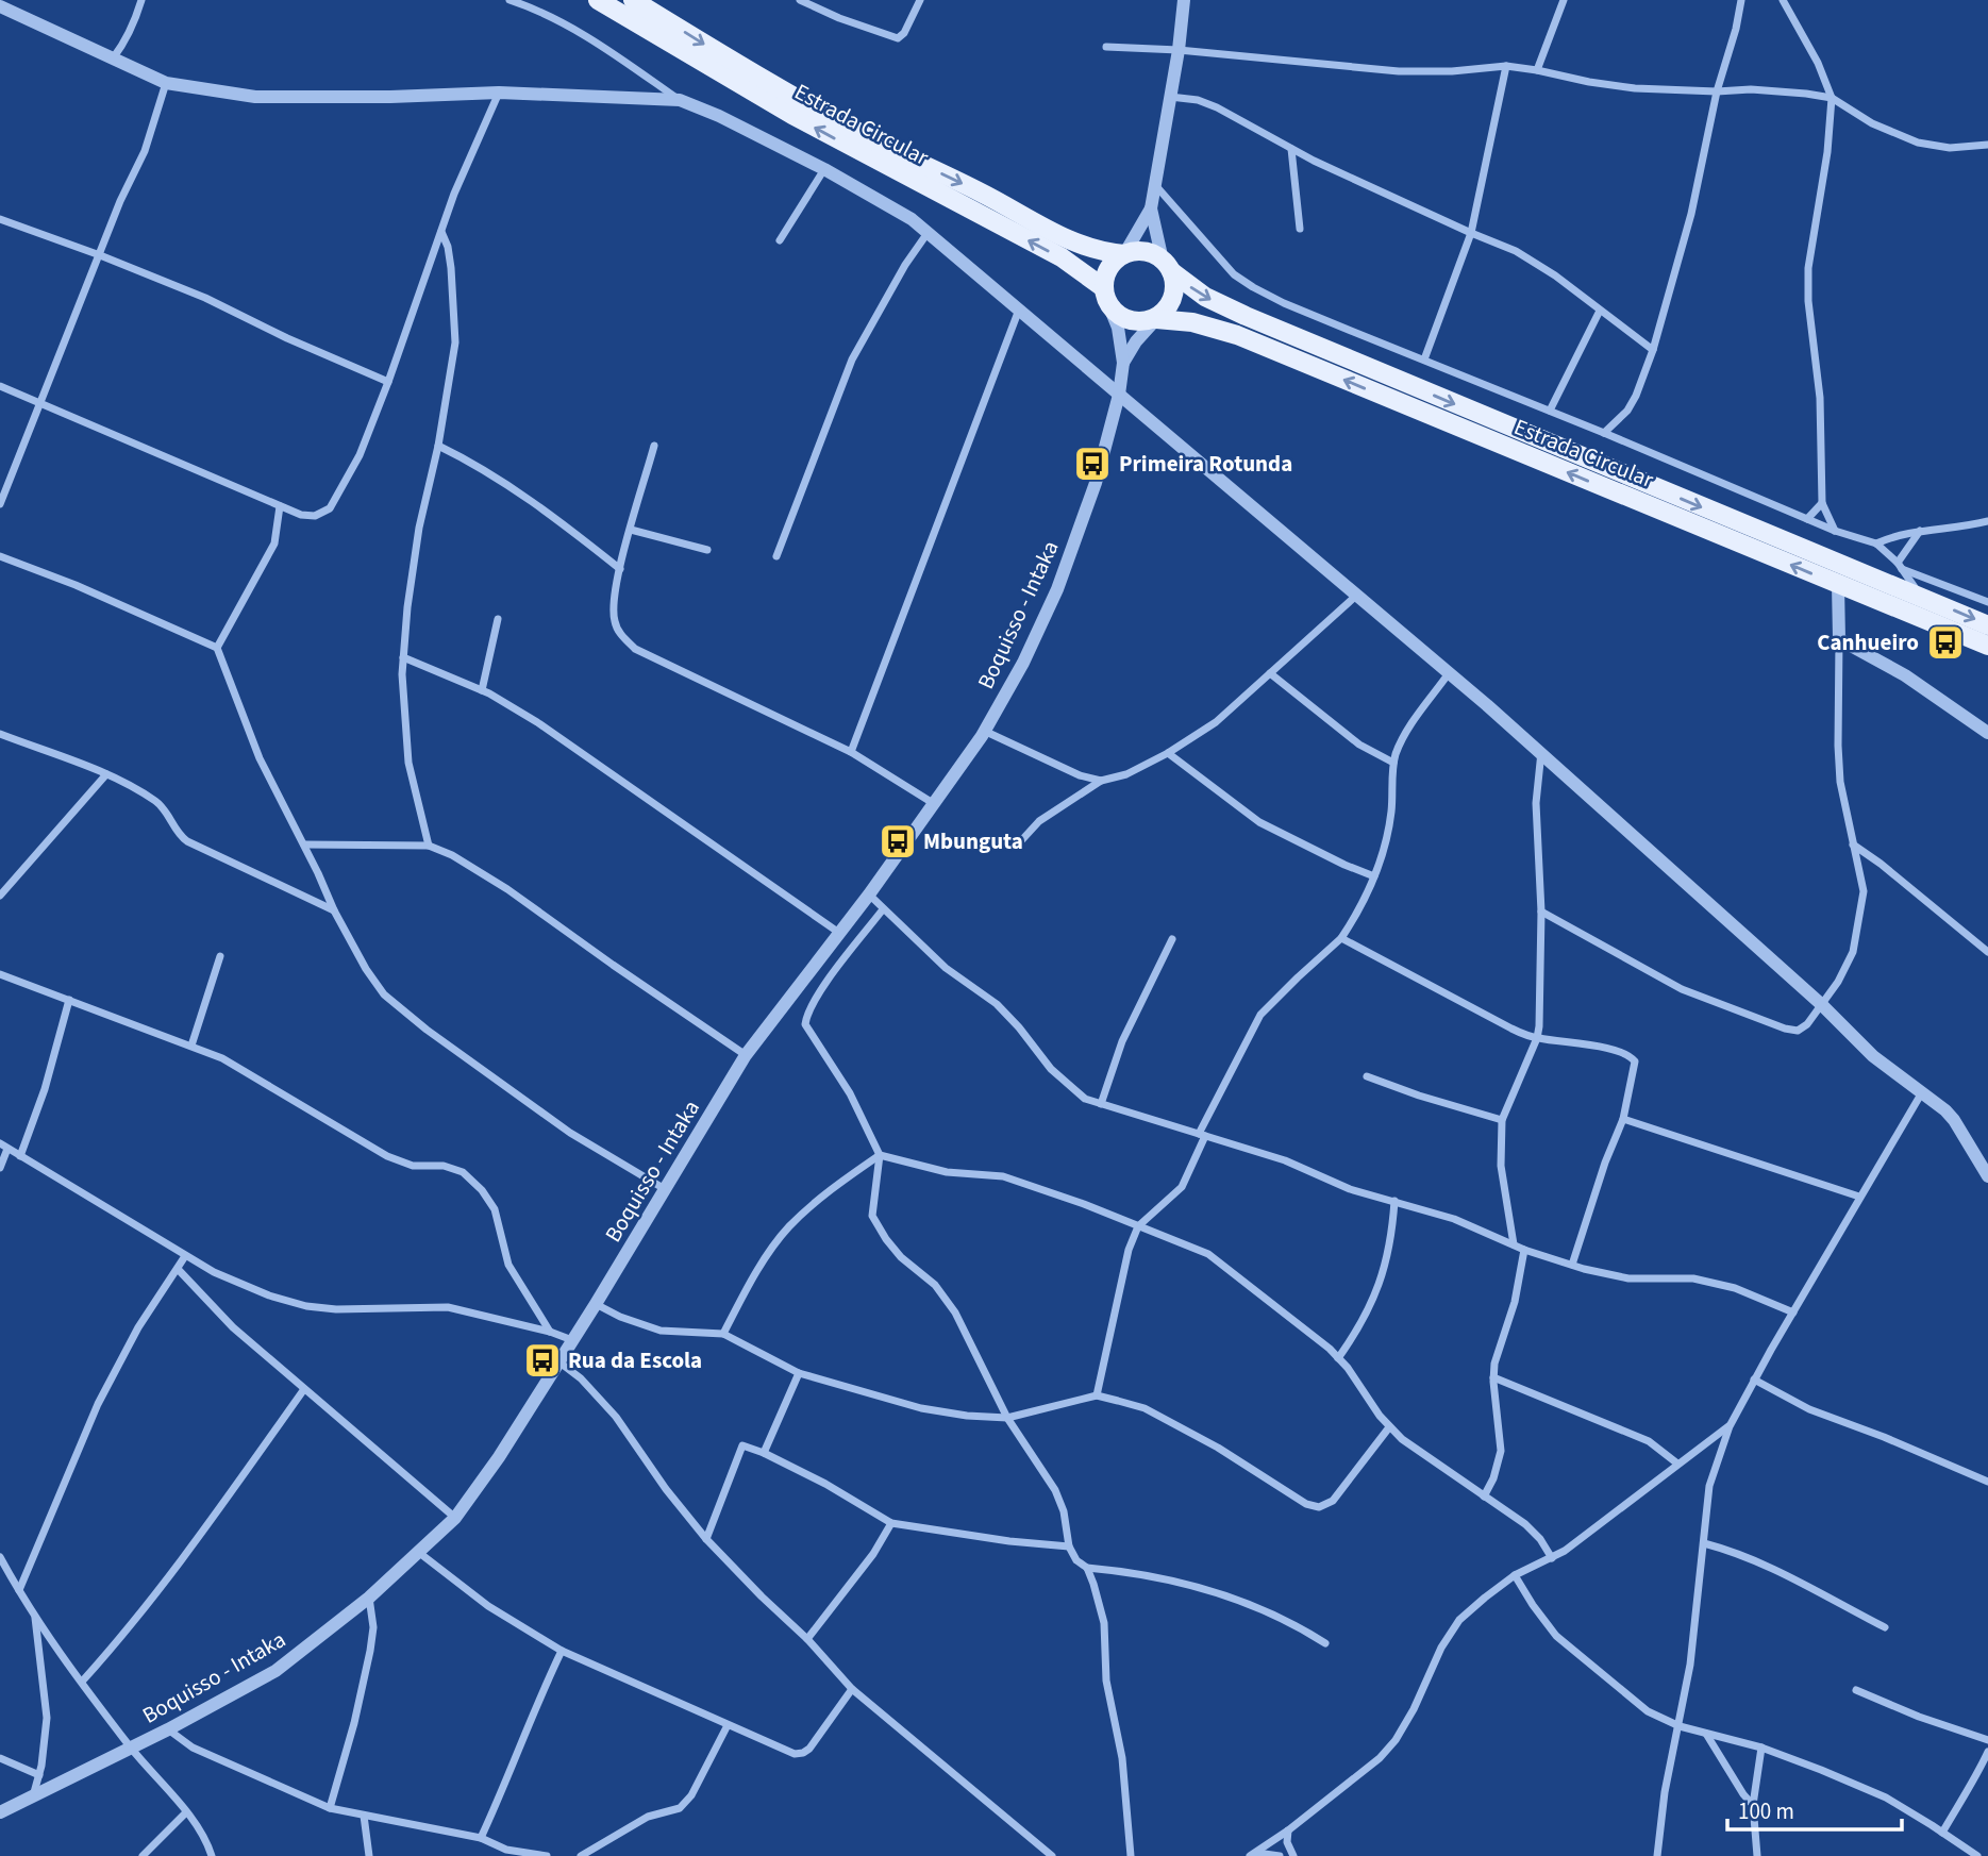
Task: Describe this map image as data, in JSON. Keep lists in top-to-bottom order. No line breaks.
{"streets":{"main road":["Estrada Circular"],"street":["Boquisso - Intaka"]},"places":{"bus stop":["Primeira Rotunda","Canhueiro","Mbunguta","Rua da Escola"]},"scale_bar":"100 m"}
